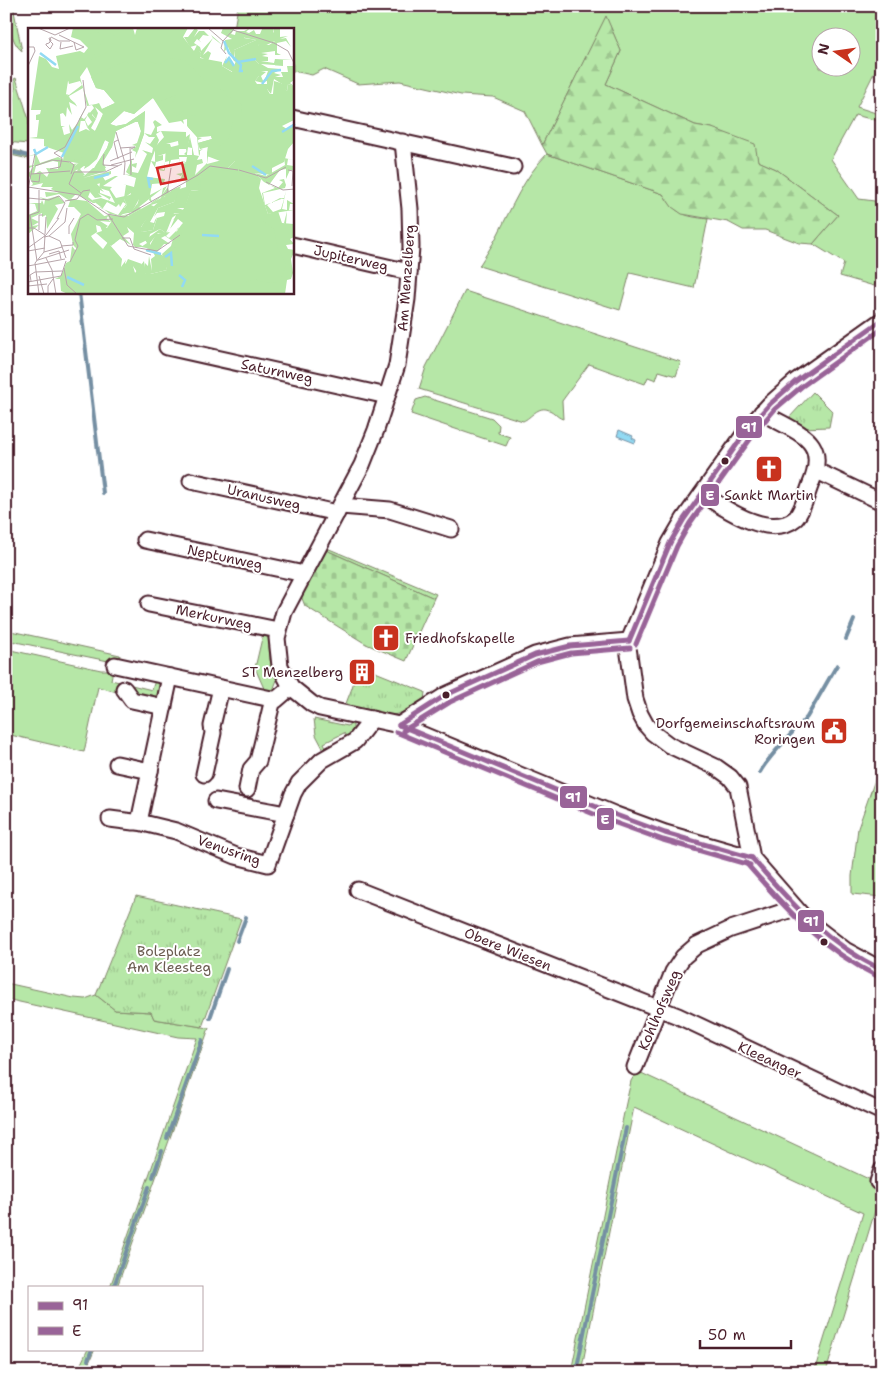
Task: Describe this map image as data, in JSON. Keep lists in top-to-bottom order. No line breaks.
{"streets":{"street":["Jupiterweg","Am Menzelberg","Saturnweg","Uranusweg","Neptunweg","Merkurweg","Venusring","Obere Wiesen","Kohlhofsweg","Kleeanger"]},"crossings":[["Jupiterweg","Am Menzelberg"],["Am Menzelberg","Saturnweg"],["Am Menzelberg","Uranusweg"],["Am Menzelberg","Neptunweg"],["Am Menzelberg","Merkurweg"],["Am Menzelberg","Venusring"],["Obere Wiesen","Kohlhofsweg"],["Obere Wiesen","Kleeanger"],["Kohlhofsweg","Kleeanger"]],"parks":["Bolzplatz Am Kleesteg"],"places":{"church":["Sankt Martin","Friedhofskapelle"],"building":["ST Menzelberg"],"public building":["Dorfgemeinschaftsraum Roringen"]},"lines":["transit line 91","transit line E"],"legend":["91","E"],"scale_bar":"50 m","north":"left"}
